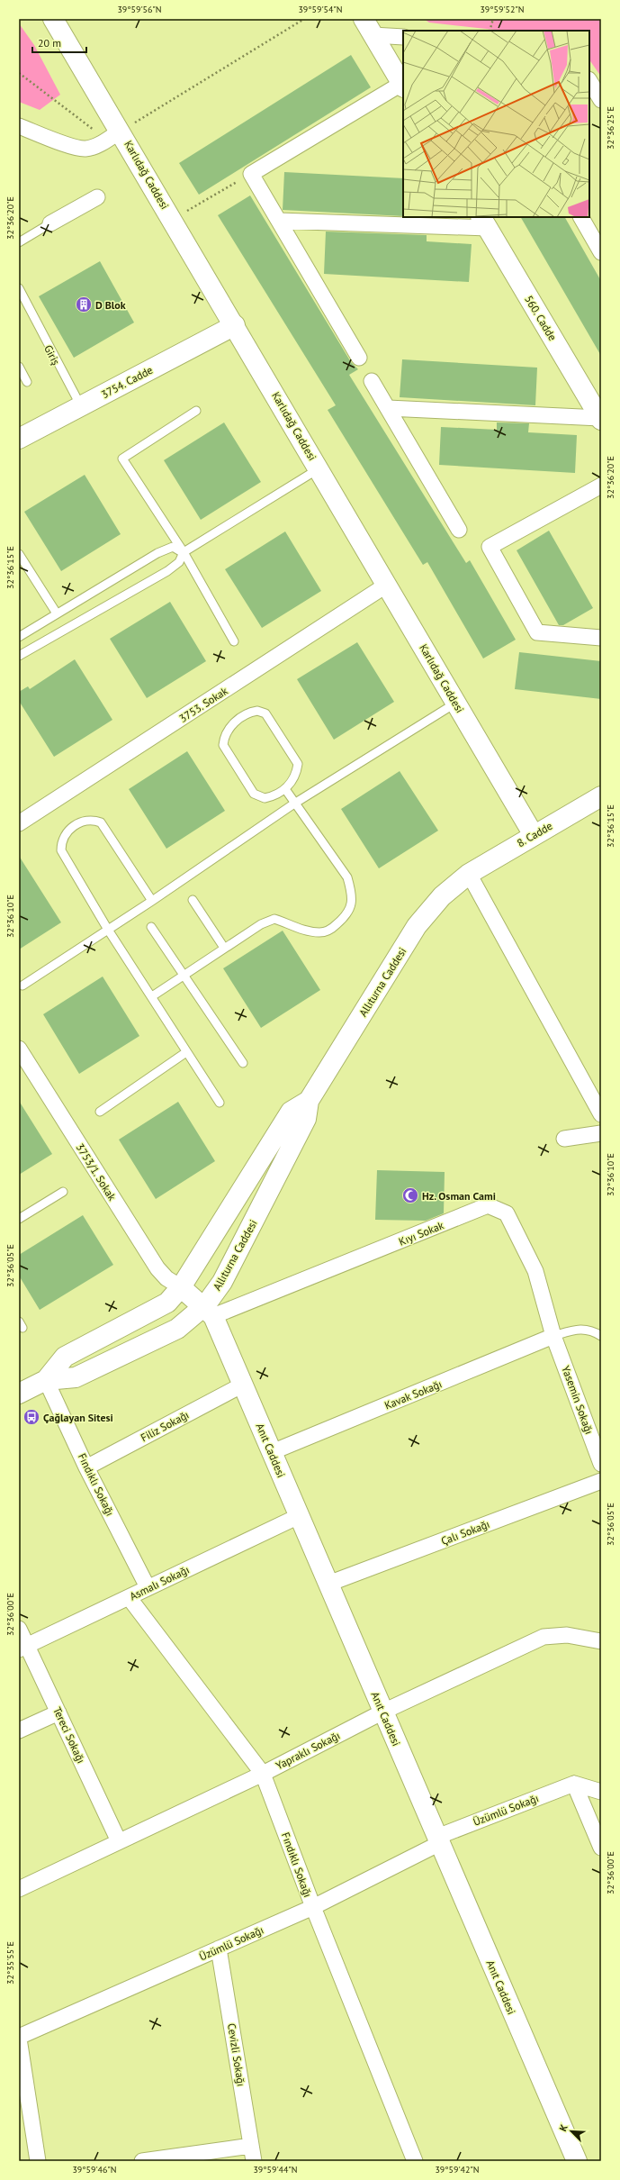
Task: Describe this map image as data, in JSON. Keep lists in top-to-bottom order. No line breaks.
{"streets":{"main road":["Karlıdağ Caddesi","560. Cadde","3754. Cadde","8. Cadde","Allıturna Caddesi","Anıt Caddesi"],"street":["3753. Sokak","3753/1. Sokak","Kıyı Sokak","Kavak Sokağı","Yasemin Sokağı","Filiz Sokağı","Fındıklı Sokağı","Çalı Sokağı","Asmalı Sokağı","Tereci Sokağı","Yapraklı Sokağı","Üzümlü Sokağı","Cevizli Sokağı"],"lane":["Giriş"]},"crossings":[["Karlıdağ Caddesi","3754. Cadde"],["Karlıdağ Caddesi","3753. Sokak"],["Karlıdağ Caddesi","8. Cadde"],["Giriş","3754. Cadde"],["8. Cadde","Allıturna Caddesi"],["Allıturna Caddesi","3753/1. Sokak"],["Allıturna Caddesi","Kıyı Sokak"],["Allıturna Caddesi","Anıt Caddesi"],["Allıturna Caddesi","Fındıklı Sokağı"],["3753/1. Sokak","Anıt Caddesi"],["Kıyı Sokak","Kavak Sokağı"],["Kıyı Sokak","Yasemin Sokağı"],["Kıyı Sokak","Anıt Caddesi"],["Kavak Sokağı","Yasemin Sokağı"],["Kavak Sokağı","Anıt Caddesi"],["Filiz Sokağı","Anıt Caddesi"],["Filiz Sokağı","Fındıklı Sokağı"],["Anıt Caddesi","Çalı Sokağı"],["Anıt Caddesi","Asmalı Sokağı"],["Anıt Caddesi","Yapraklı Sokağı"],["Anıt Caddesi","Üzümlü Sokağı"],["Fındıklı Sokağı","Asmalı Sokağı"],["Fındıklı Sokağı","Yapraklı Sokağı"],["Fındıklı Sokağı","Üzümlü Sokağı"],["Asmalı Sokağı","Tereci Sokağı"],["Tereci Sokağı","Yapraklı Sokağı"],["Üzümlü Sokağı","Cevizli Sokağı"]],"places":{"building":["D Blok"],"mosque":["Hz. Osman Cami"],"bus stop":["Çağlayan Sitesi"]},"scale_bar":"20 m","north":"top left","coordinates":["39°59'56\"N","39°59'54\"N","39°59'52\"N","32°36'25\"E","32°36'20\"E","32°36'15\"E","32°36'10\"E","32°36'05\"E","32°36'00\"E","32°35'55\"E","39°59'46\"N","39°59'44\"N","39°59'42\"N"]}
